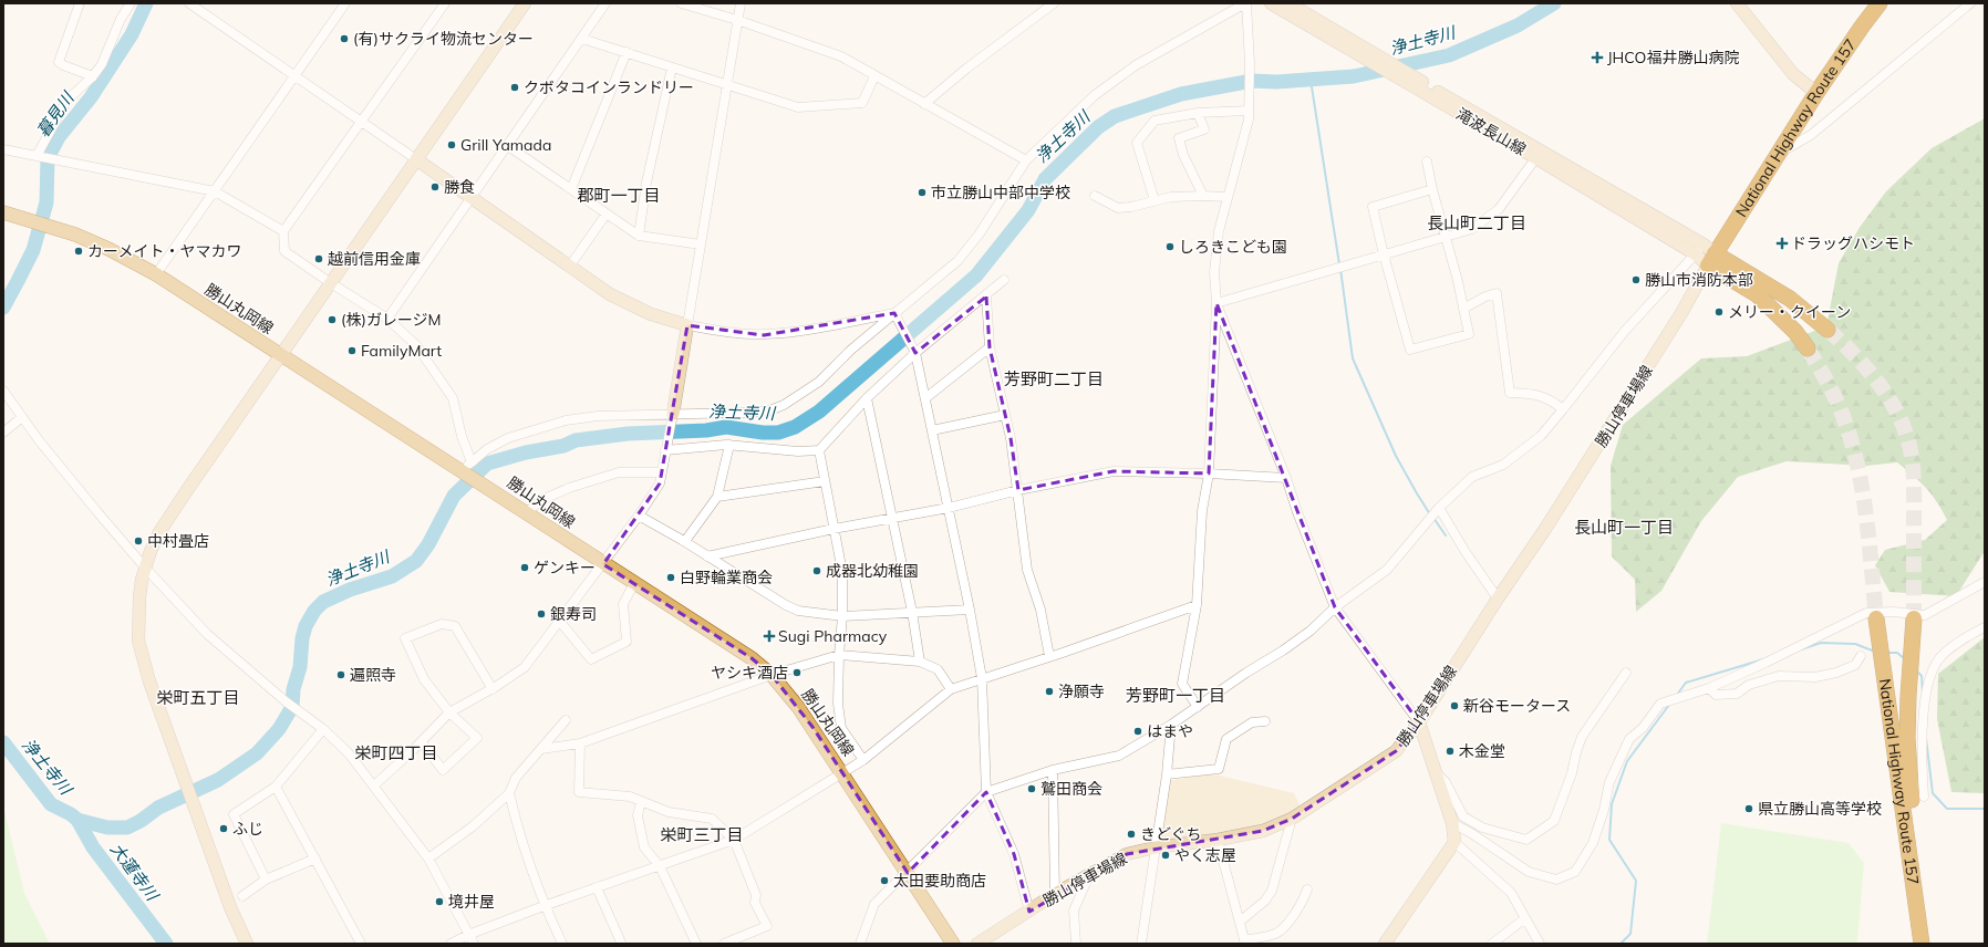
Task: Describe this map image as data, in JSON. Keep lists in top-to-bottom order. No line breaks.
{"streets":{"highway":["National Highway Route 157"],"main road":["勝山丸岡線"],"street":["滝波長山線","勝山停車場線"]},"crossings":[["National Highway Route 157","滝波長山線"],["National Highway Route 157","勝山停車場線"],["滝波長山線","勝山停車場線"]],"districts":["郡町一丁目","長山町二丁目","芳野町二丁目","長山町一丁目","芳野町一丁目","栄町五丁目","栄町四丁目","栄町三丁目"],"water":["浄土寺川","暮見川","大蓮寺川"],"places":{"other":["(有)サクライ物流センター","クボタコインランドリー","Grill Yamada","勝食","市立勝山中部中学校","しろきこども園","カーメイト・ヤマカワ","越前信用金庫","勝山市消防本部","メリー・クイーン","(株)ガレージM","FamilyMart","中村畳店","ゲンキー","成器北幼稚園","白野輪業商会","銀寿司","ヤシキ酒店","遍照寺","浄願寺","新谷モータース","はまや","木金堂","鷲田商会","県立勝山高等学校","ふじ","きどぐち","やく志屋","太田要助商店","境井屋"],"health":["JHCO福井勝山病院","ドラッグハシモト","Sugi Pharmacy"]}}
